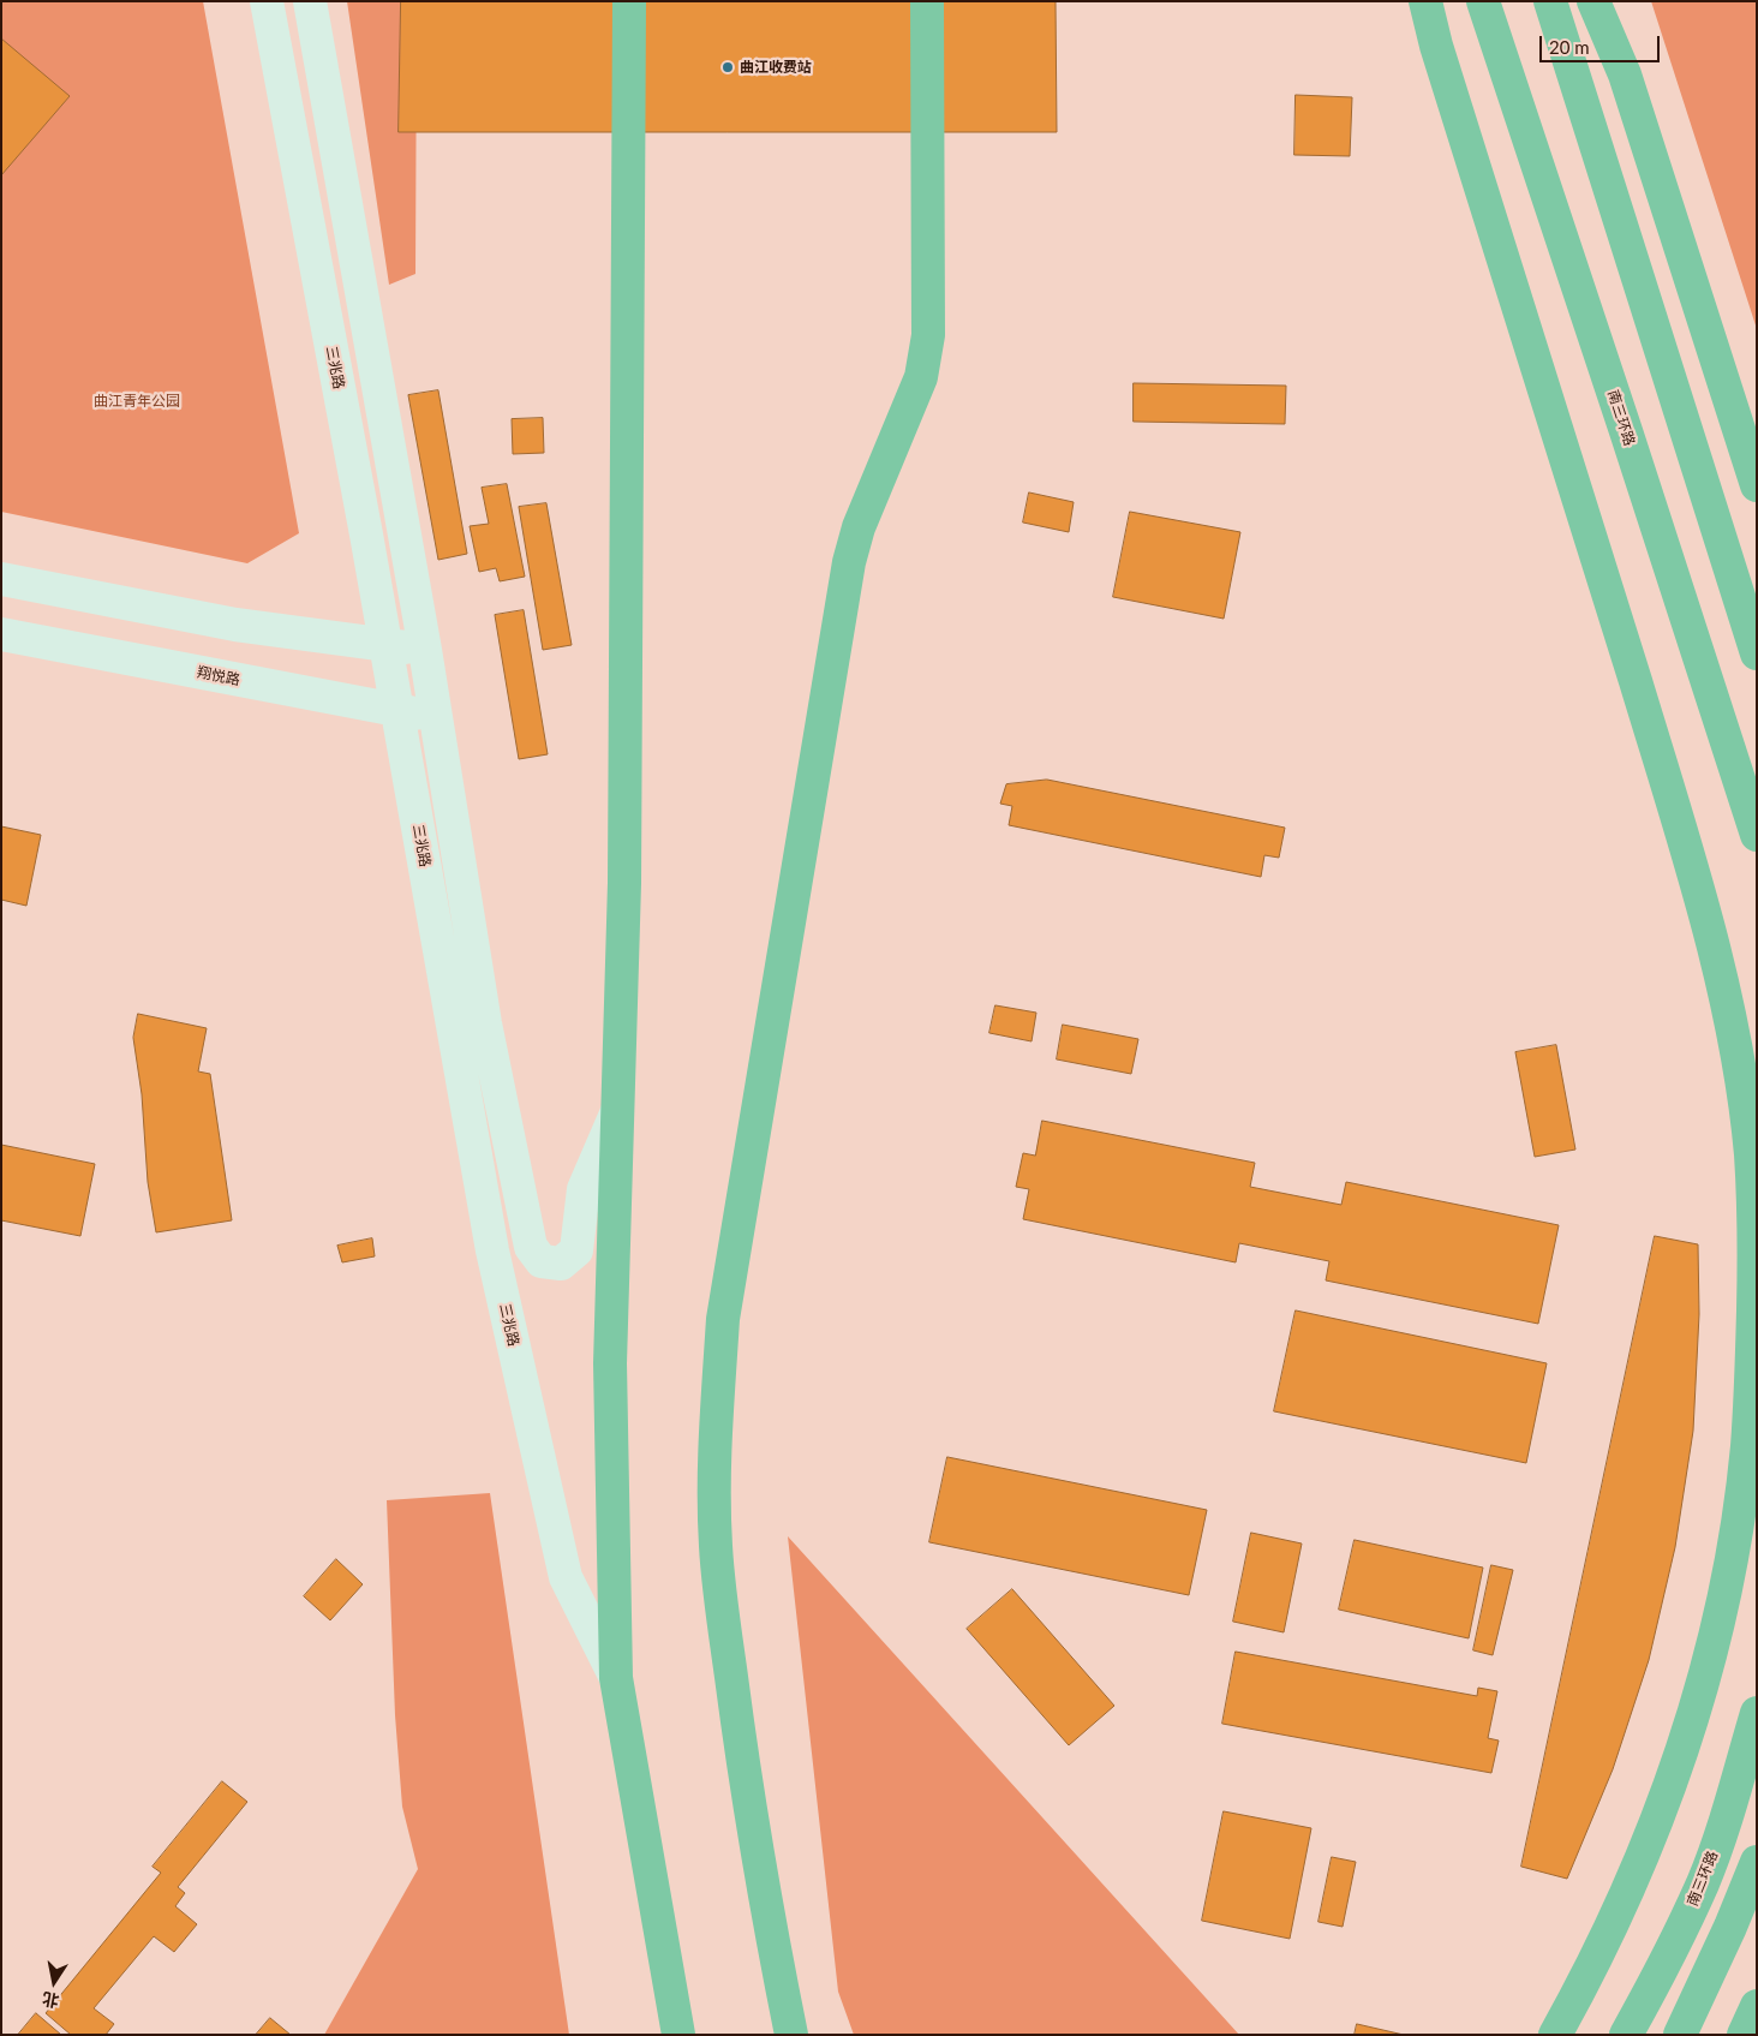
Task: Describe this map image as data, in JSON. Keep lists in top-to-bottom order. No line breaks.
{"streets":{"highway":["南三环路"],"street":["三兆路","翔悦路"]},"crossings":[["三兆路","翔悦路"]],"parks":["曲江青年公园"],"places":["曲江收费站"],"scale_bar":"20 m","north":"bottom"}
